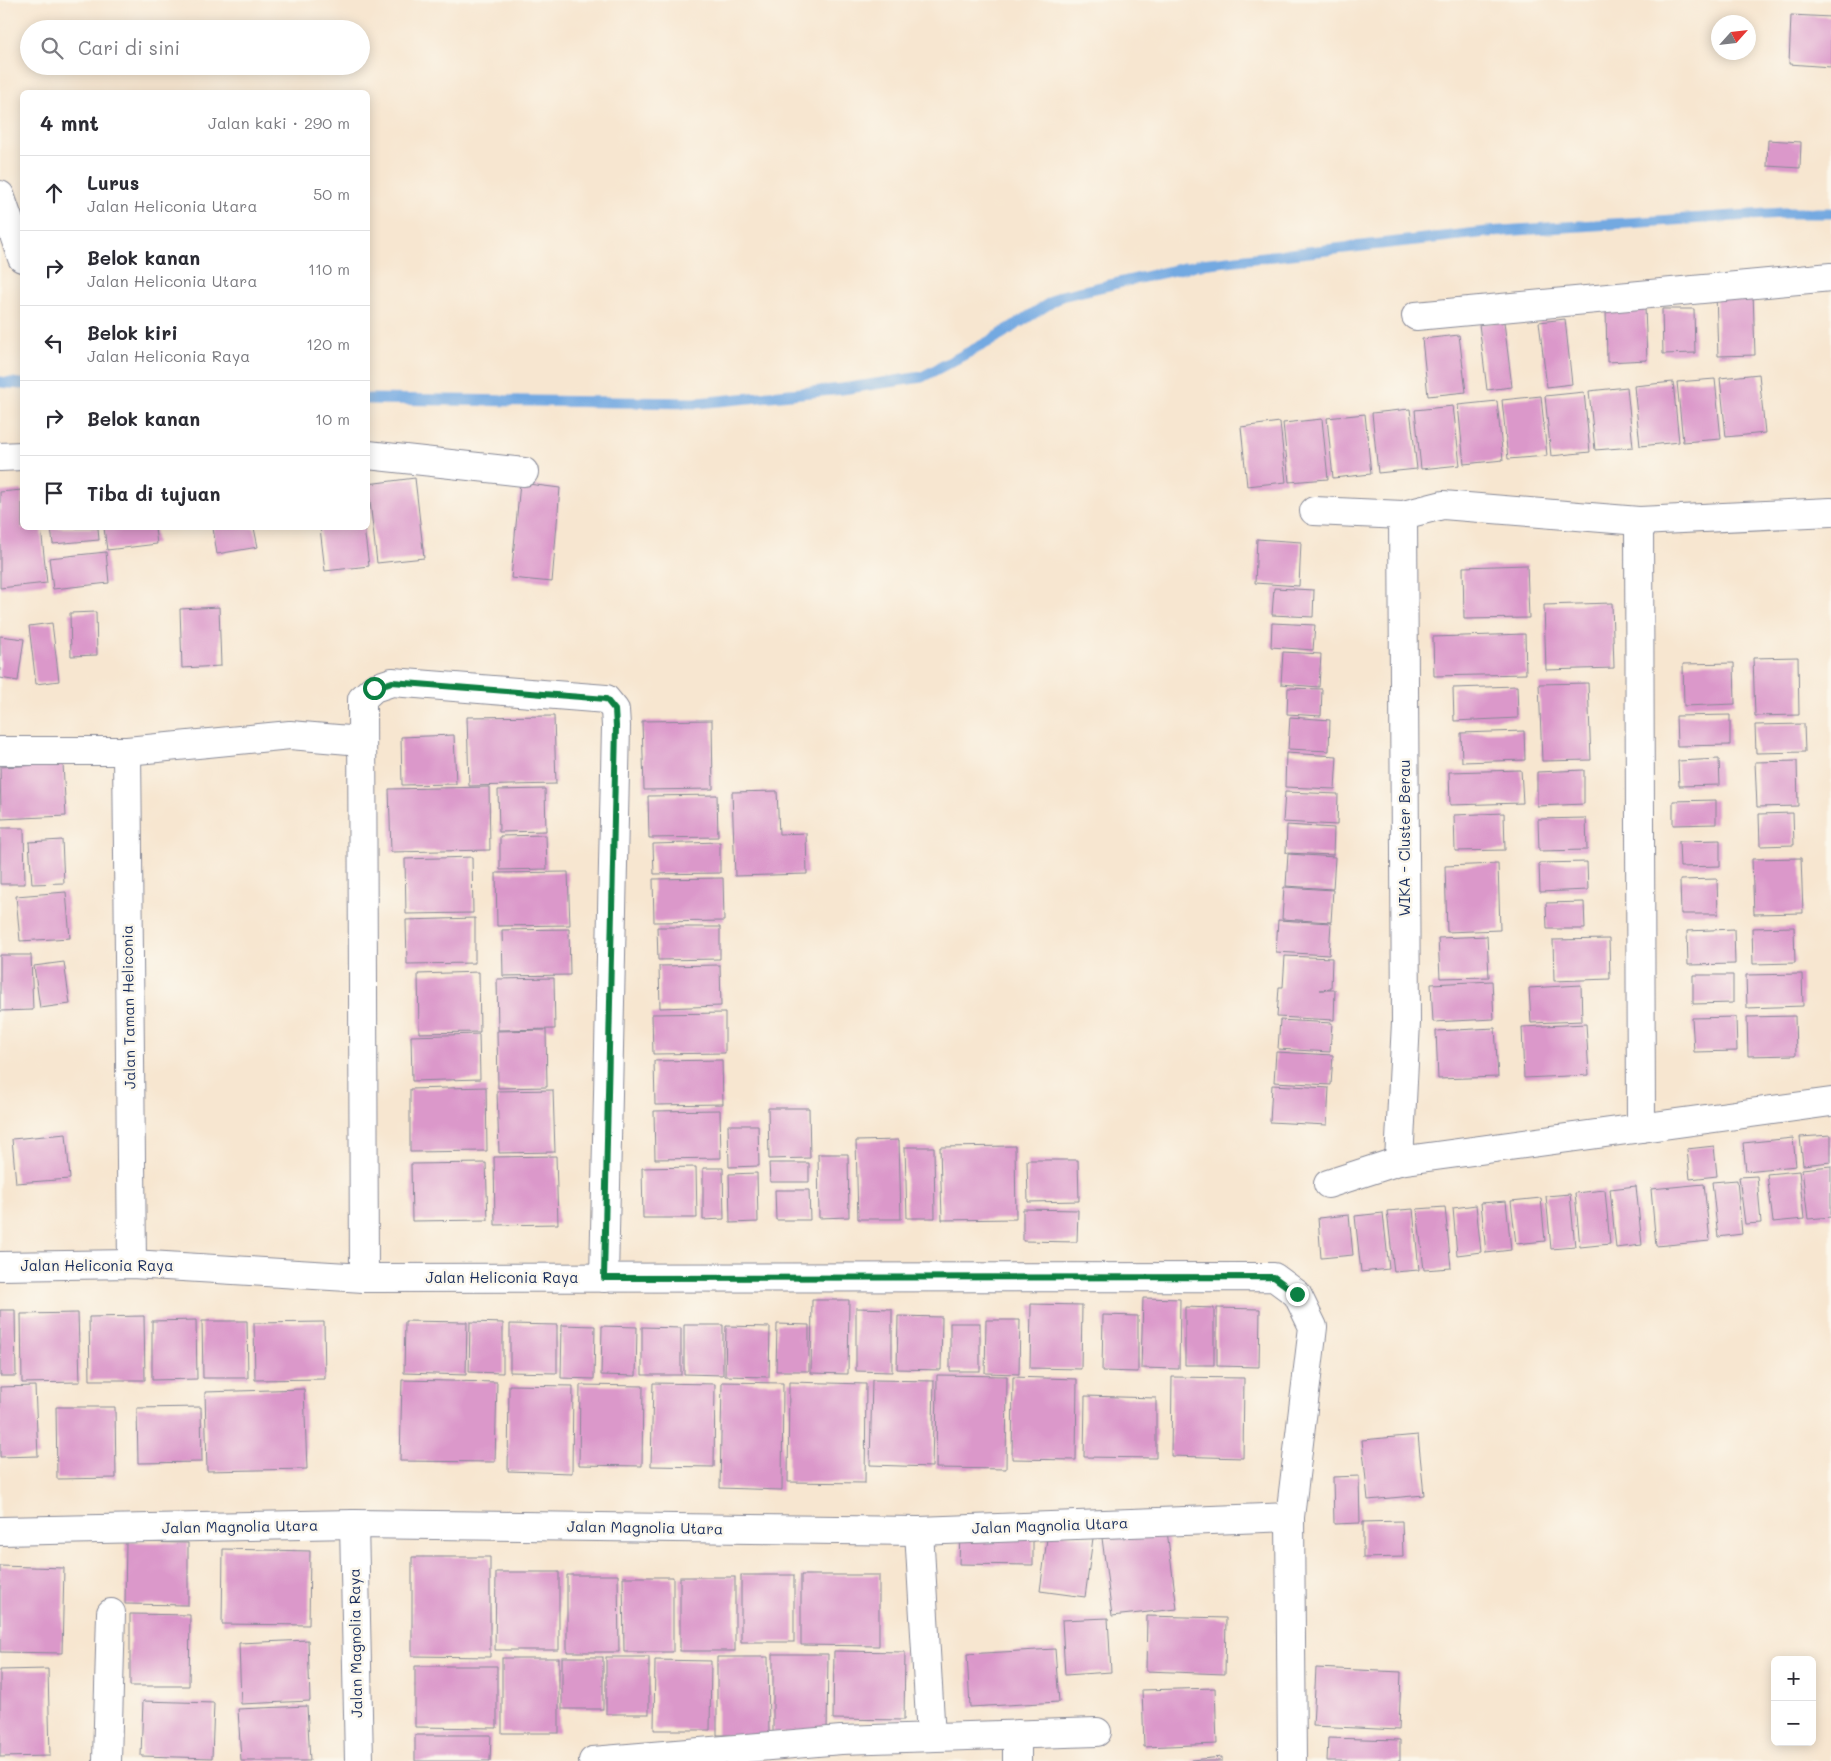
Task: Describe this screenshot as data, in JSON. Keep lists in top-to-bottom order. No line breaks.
{"streets":{"street":["WIKA - Cluster Berau","Jalan Taman Heliconia","Jalan Heliconia Raya","Jalan Magnolia Utara","Jalan Magnolia Raya"]},"crossings":[["Jalan Taman Heliconia","Jalan Heliconia Raya"],["Jalan Heliconia Raya","Jalan Magnolia Utara"],["Jalan Magnolia Utara","Jalan Magnolia Raya"]],"north":"top right","page":{"search":"Cari di sini","heading":["4 mnt","Jalan kaki · 290 m"],"list":[["Lurus","Jalan Heliconia Utara","50 m"],["Belok kanan","Jalan Heliconia Utara","110 m"],["Belok kiri","Jalan Heliconia Raya","120 m"],["Belok kanan","10 m"],"Tiba di tujuan"],"map_buttons":["+","−"]}}
